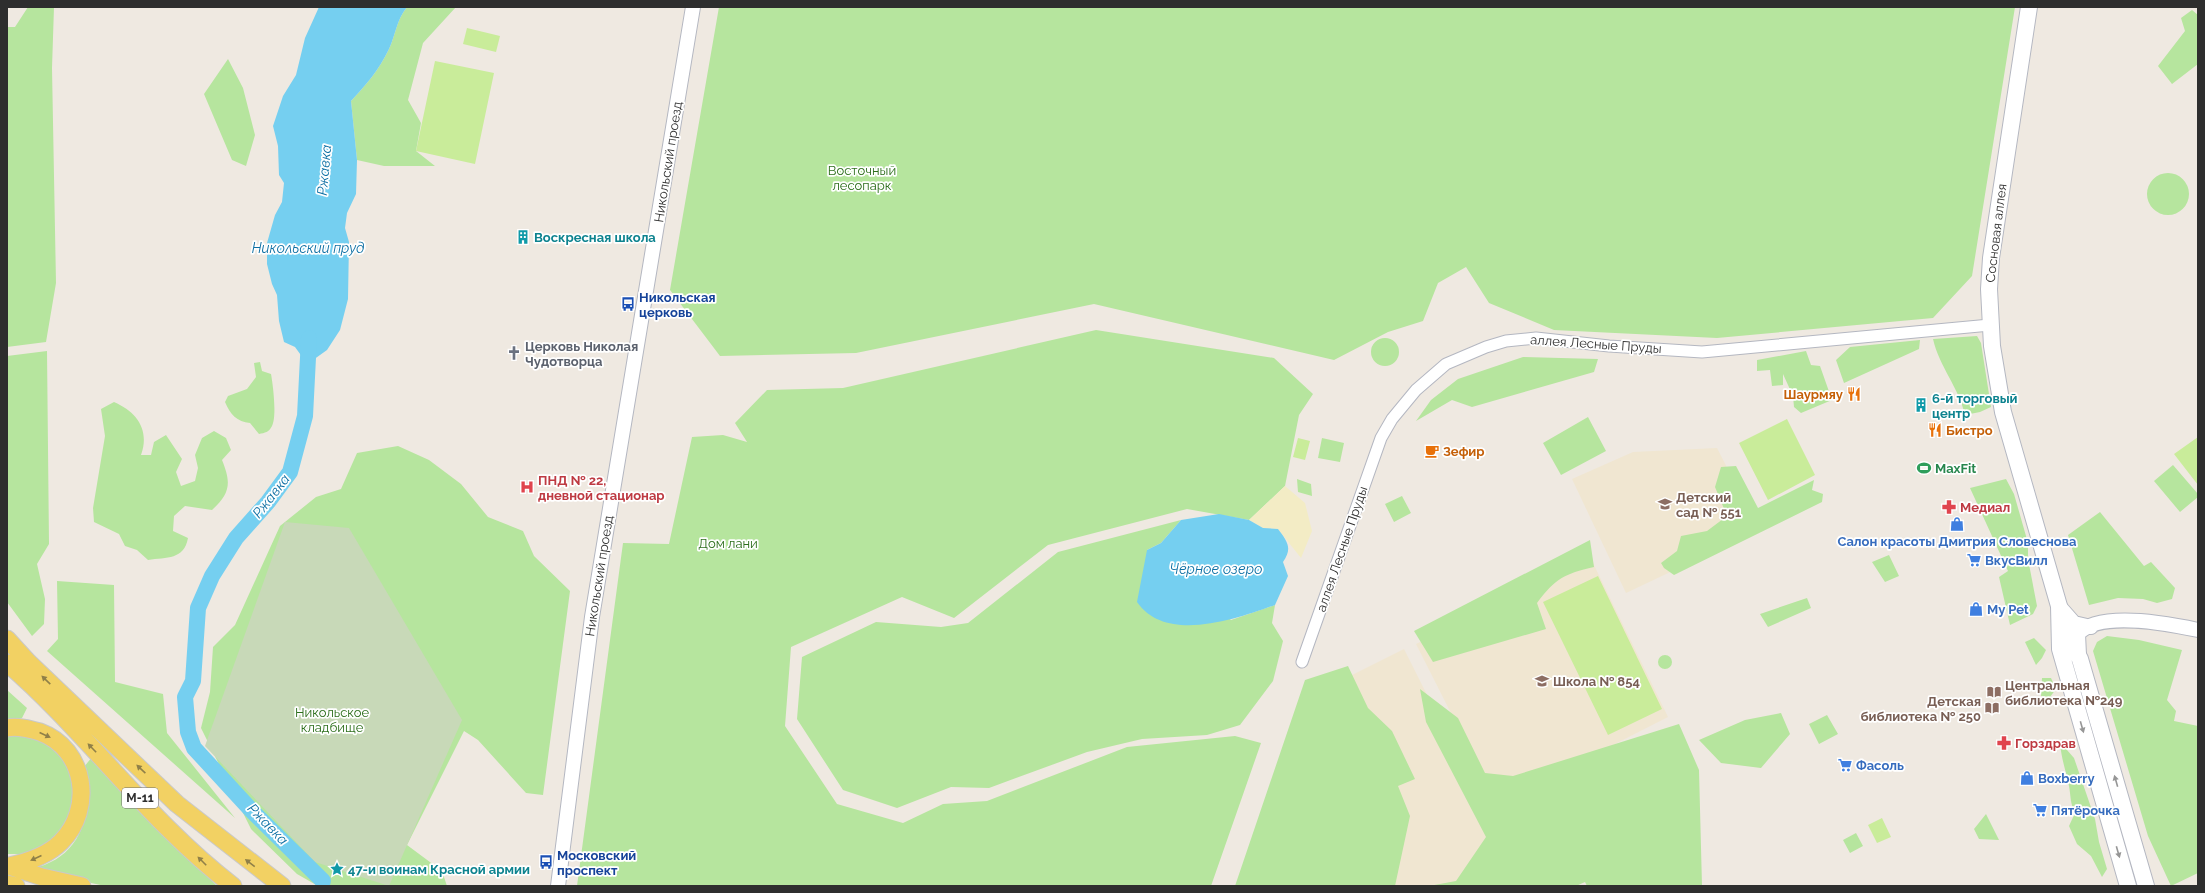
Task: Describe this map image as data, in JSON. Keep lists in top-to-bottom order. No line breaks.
{"streets":{"main road":["Сосновая аллея","М-11"],"street":["Никольский проезд","аллея Лесные Пруды"]},"crossings":[["Сосновая аллея","аллея Лесные Пруды"]],"water":["Ржавка","Никольский пруд","Чёрное озеро"],"parks":["Восточный лесопарк","Дом лани","Никольское кладбище"],"places":{"building":["Воскресная школа","6-й торговый центр"],"bus stop":["Никольская церковь","Московский проспект"],"church":["Церковь Николая Чудотворца"],"restaurant":["Шаурмяу","Бистро"],"cafe":["Зефир"],"sports":["MaxFit"],"hospital":["ПНД № 22, дневной стационар"],"school or university":["Детский сад № 551","Школа № 854"],"pharmacy":["Медиал","Горздрав"],"shop":["Салон красоты Дмитрия Словеснова","My Pet","Boxberry"],"supermarket":["ВкусВилл","Фасоль","Пятёрочка"],"library":["Центральная библиотека №249","Детская библиотека № 250"],"place":["47-и воинам Красной армии"]}}
